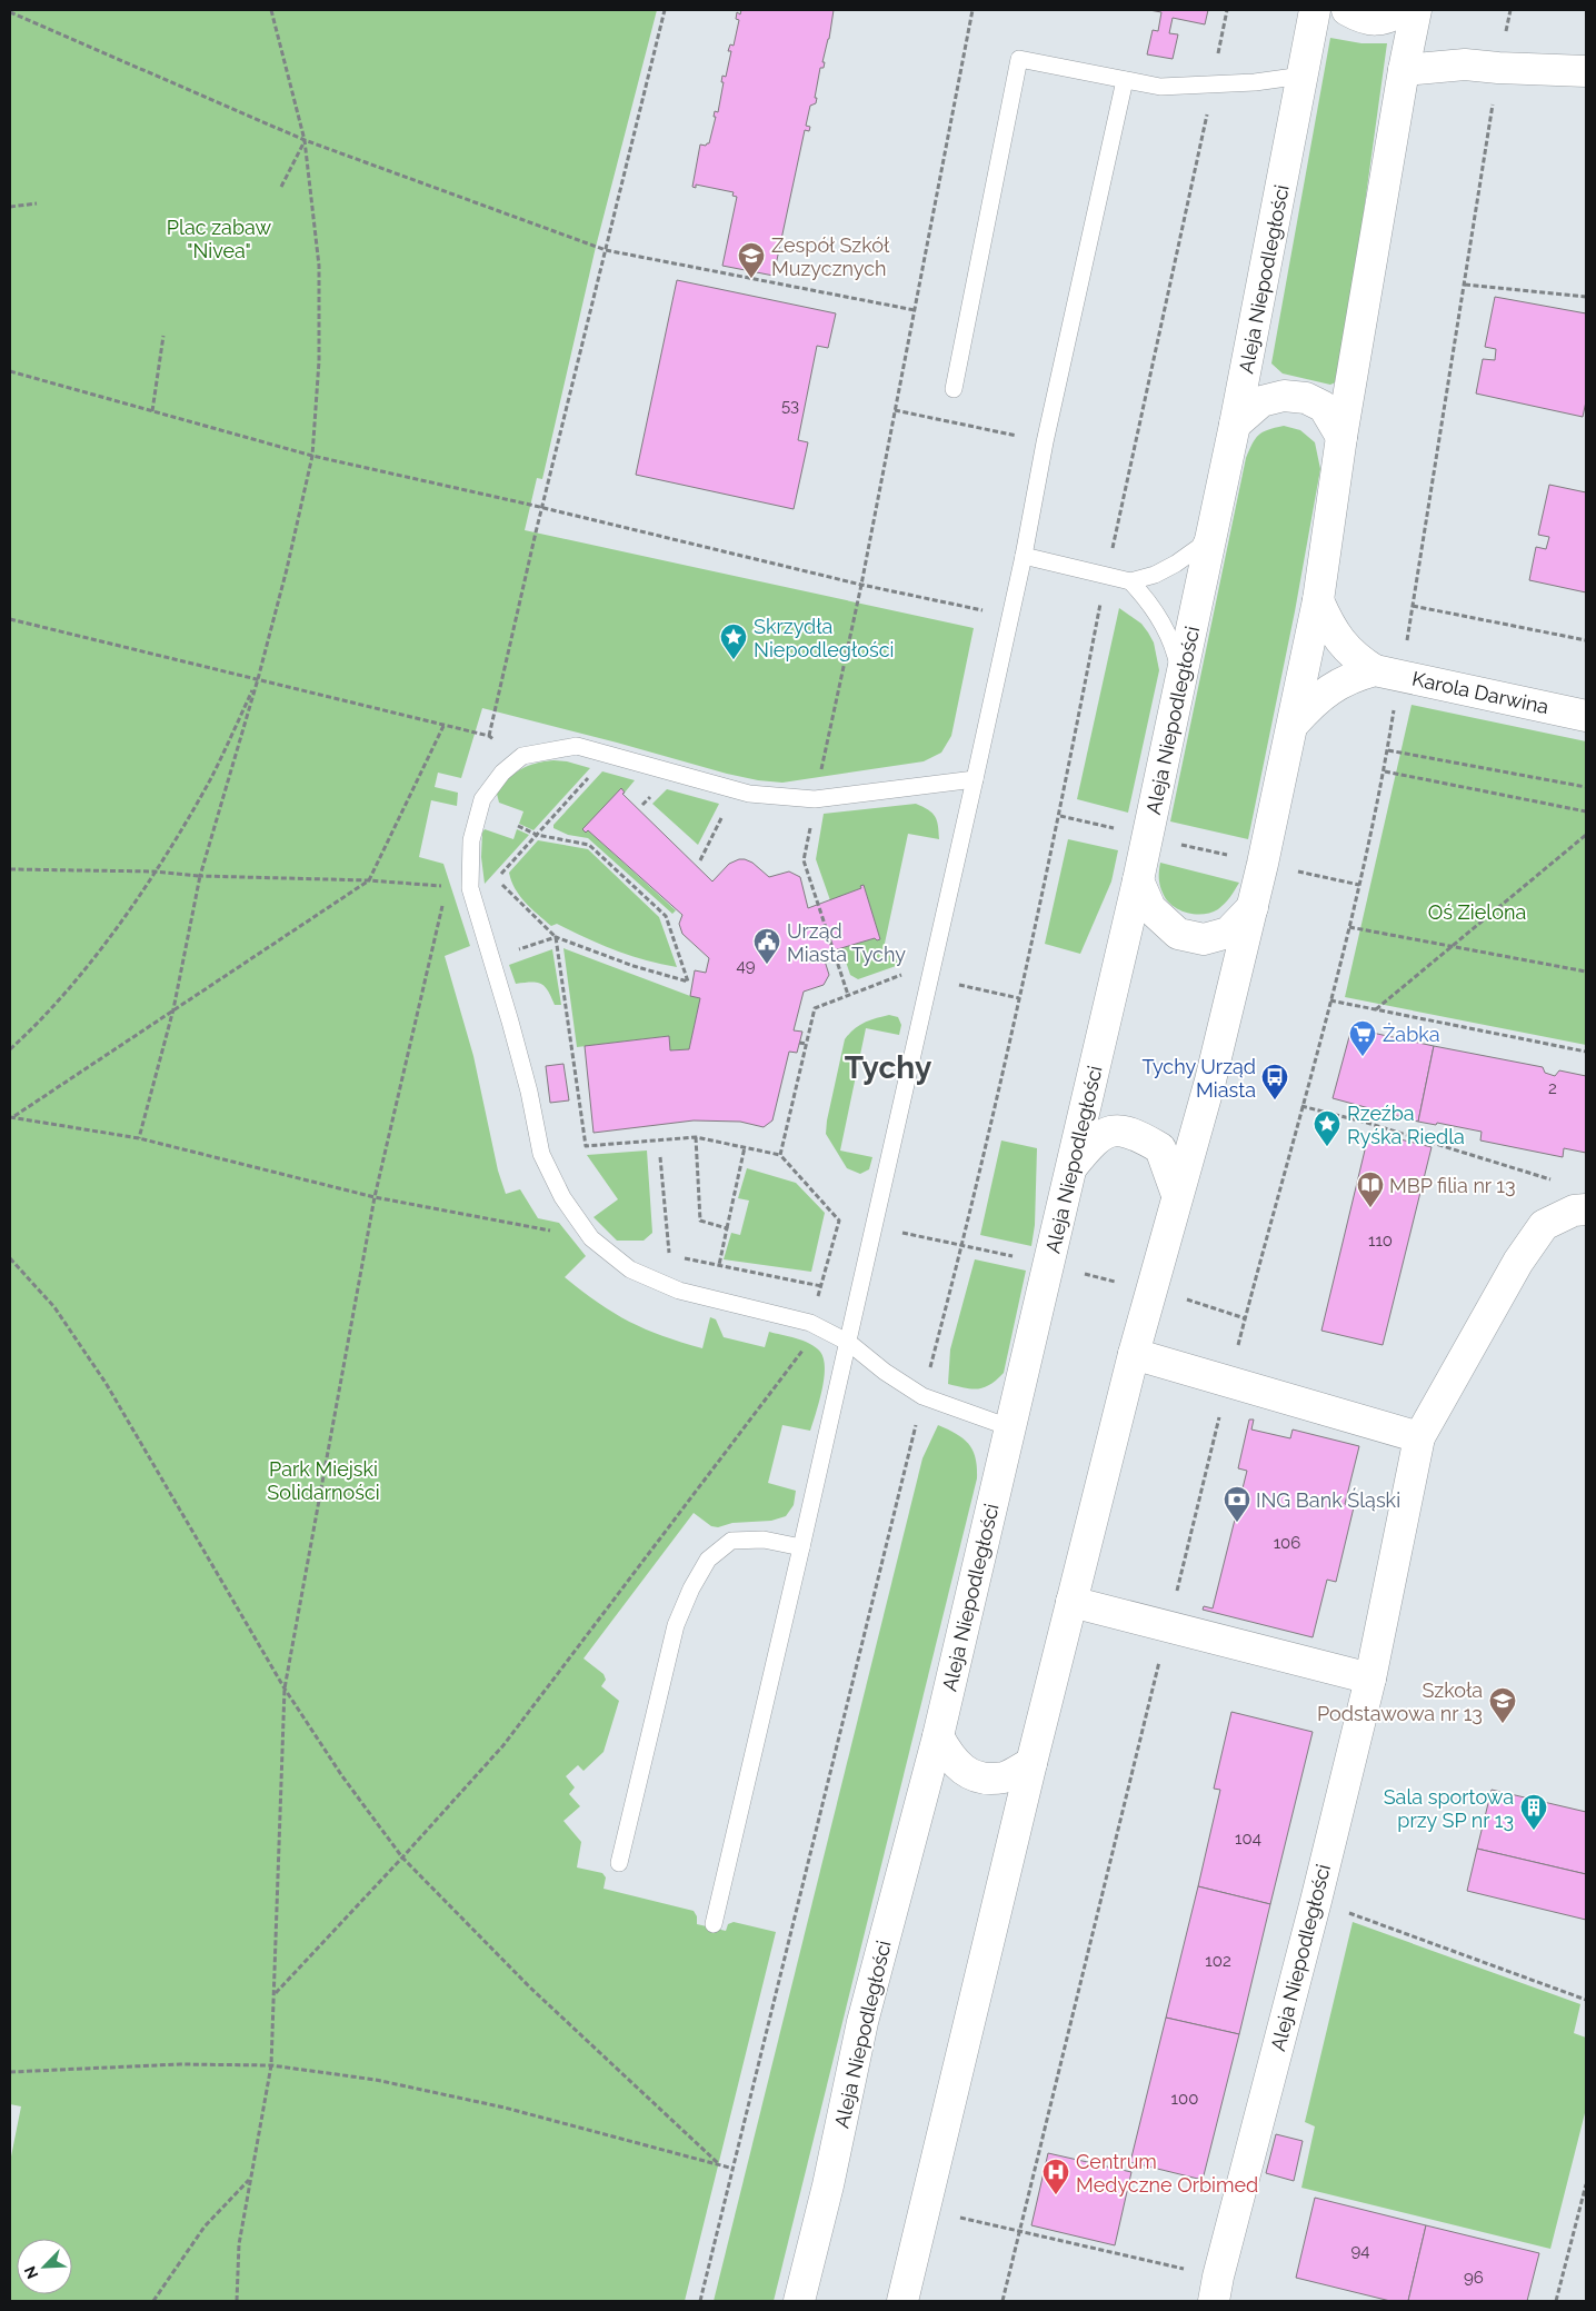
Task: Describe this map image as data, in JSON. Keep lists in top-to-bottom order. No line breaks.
{"streets":{"street":["Aleja Niepodległości","Karola Darwina"]},"districts":["Tychy"],"parks":["Plac zabaw \"Nivea\"","Oś Zielona","Park Miejski Solidarności"],"places":{"school or university":["Zespół Szkół Muzycznych","Szkoła Podstawowa nr 13"],"place":["Skrzydła Niepodległości","Rzeźba Ryśka Riedla"],"public building":["Urząd Miasta Tychy"],"supermarket":["Żabka"],"bus stop":["Tychy Urząd Miasta"],"library":["MBP filia nr 13"],"bank":["ING Bank Śląski"],"building":["Sala sportowa przy SP nr 13"],"hospital":["Centrum Medyczne Orbimed"]},"house_numbers":["53","49","2","110","106","104","102","100","94","96"],"north":"bottom left"}
